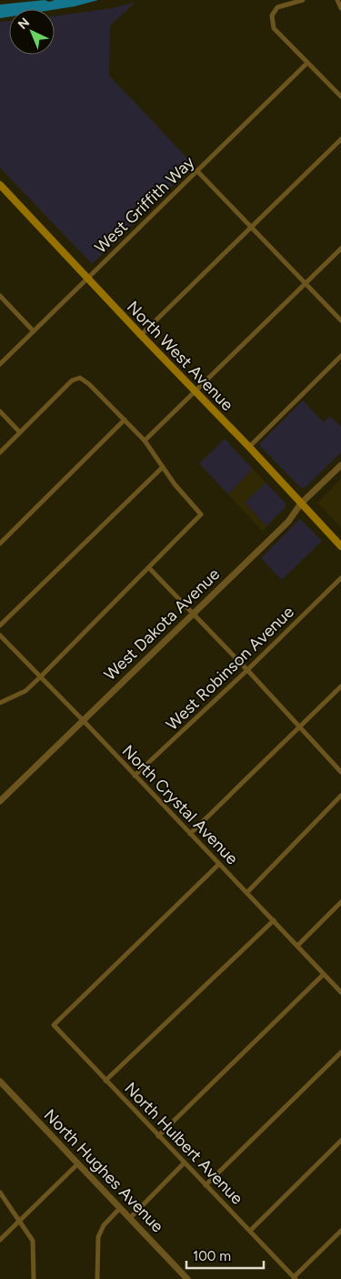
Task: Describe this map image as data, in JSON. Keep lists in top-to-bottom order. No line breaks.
{"streets":{"main road":["North West Avenue"],"street":["West Griffith Way","West Dakota Avenue","West Robinson Avenue","North Crystal Avenue","North Hulbert Avenue","North Hughes Avenue"]},"crossings":[["West Griffith Way","North West Avenue"],["North West Avenue","West Dakota Avenue"],["West Dakota Avenue","North Crystal Avenue"],["West Robinson Avenue","North Crystal Avenue"],["North Crystal Avenue","North Hulbert Avenue"]],"scale_bar":"100 m","north":"top left"}
